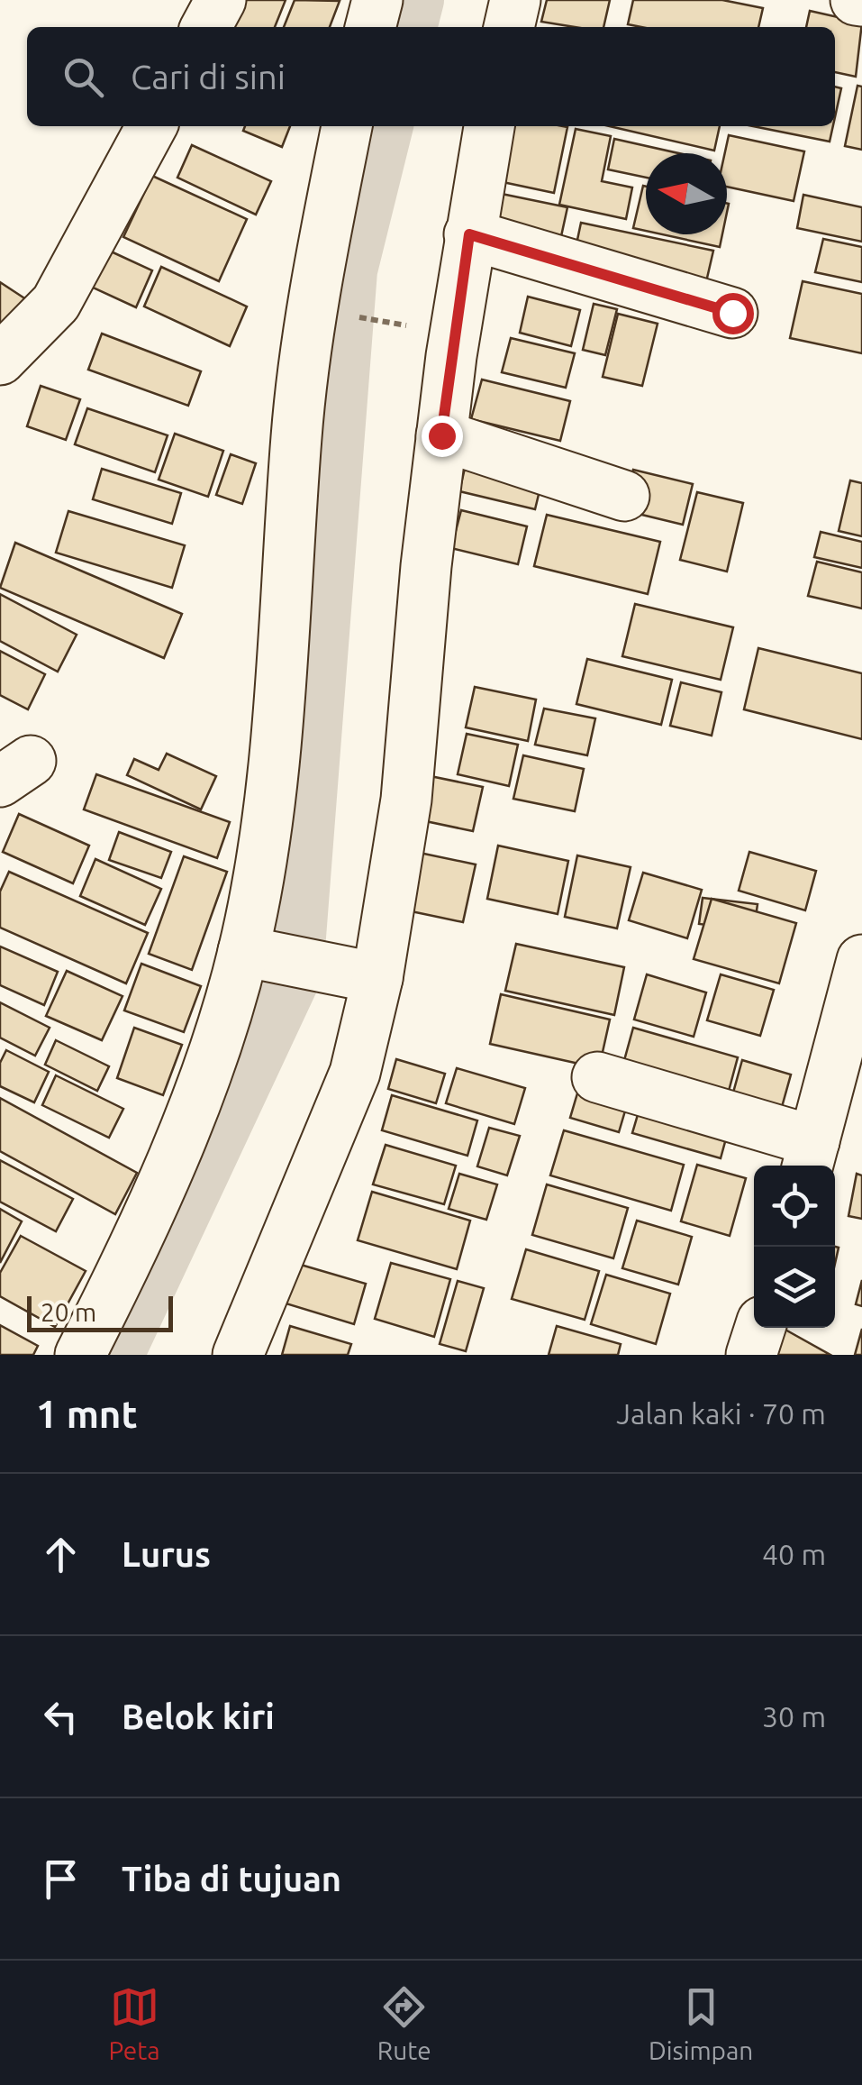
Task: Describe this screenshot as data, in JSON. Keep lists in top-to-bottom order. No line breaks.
{"scale_bar":"20 m","north":"left","page":{"search":"Cari di sini","scale":"20 m","heading":["1 mnt","Jalan kaki · 70 m"],"list":[["Lurus","40 m"],["Belok kiri","30 m"],"Tiba di tujuan"],"nav":["Peta","Rute","Disimpan"]}}
